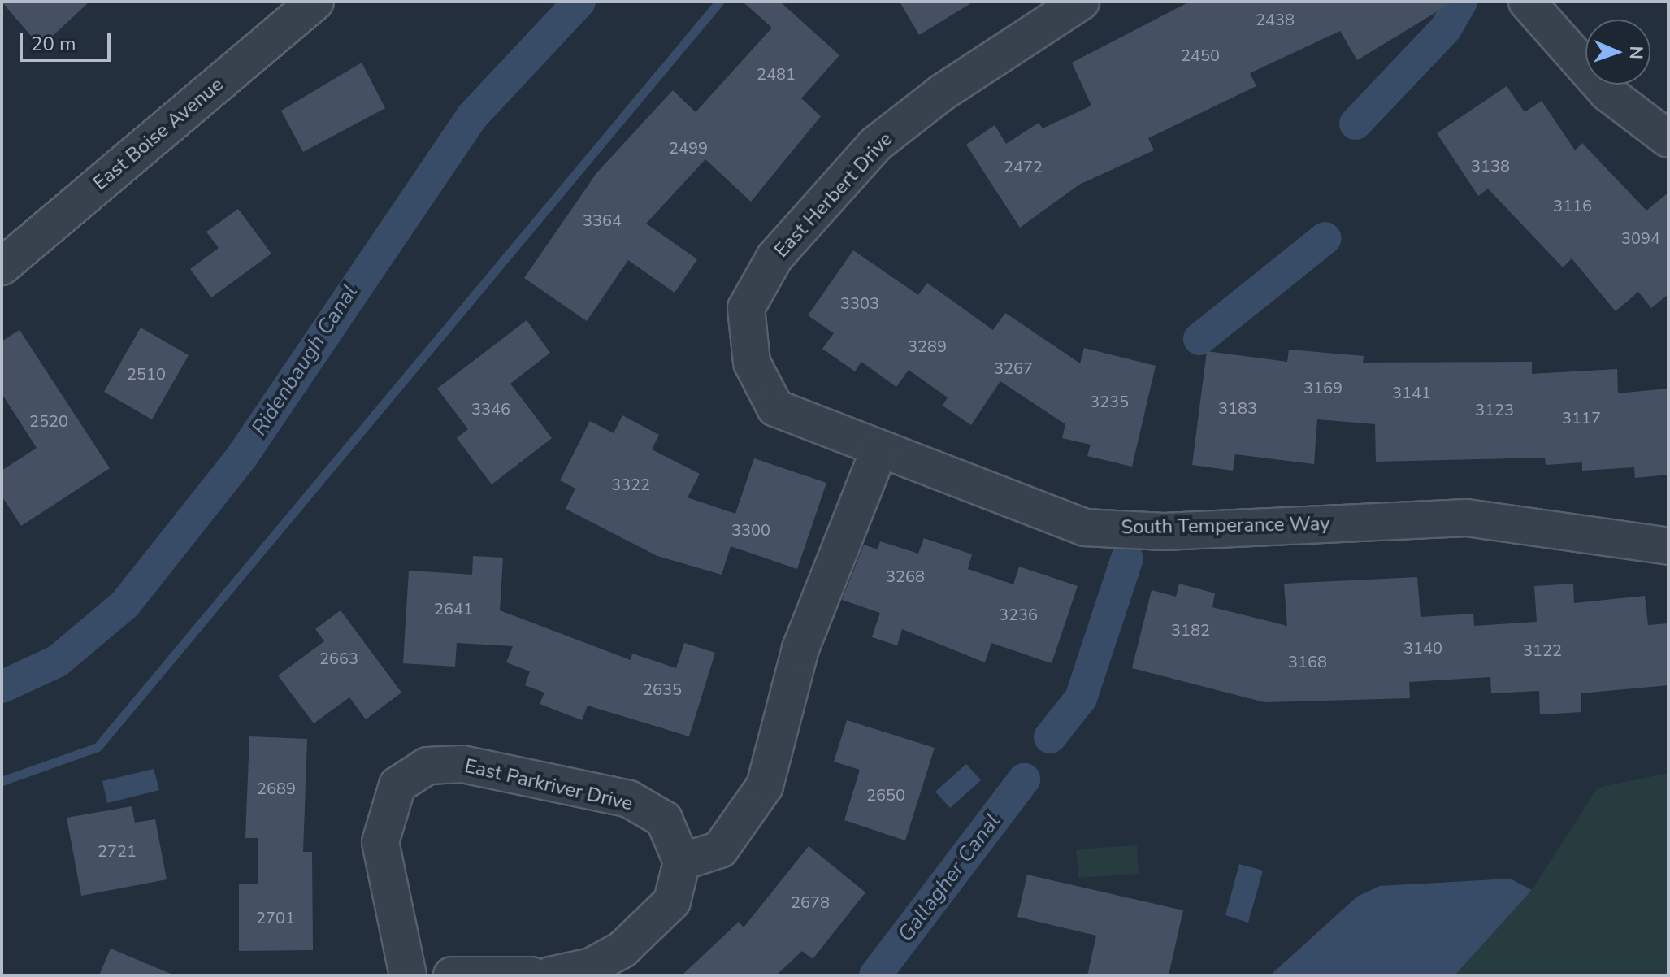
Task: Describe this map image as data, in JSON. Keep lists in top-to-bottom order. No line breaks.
{"streets":{"street":["East Boise Avenue","East Herbert Drive","South Temperance Way","East Parkriver Drive"]},"crossings":[["East Herbert Drive","South Temperance Way"]],"water":["Ridenbaugh Canal","Gallagher Canal"],"house_numbers":["2438","2450","2481","2499","3138","2472","3116","3364","3094","3303","3289","3267","2510","3169","3141","3235","3183","3346","3123","3117","2520","3322","3300","3268","2641","3236","3182","3140","3122","2663","3168","2635","2689","2650","2721","2678","2701"],"scale_bar":"20 m","north":"right"}
